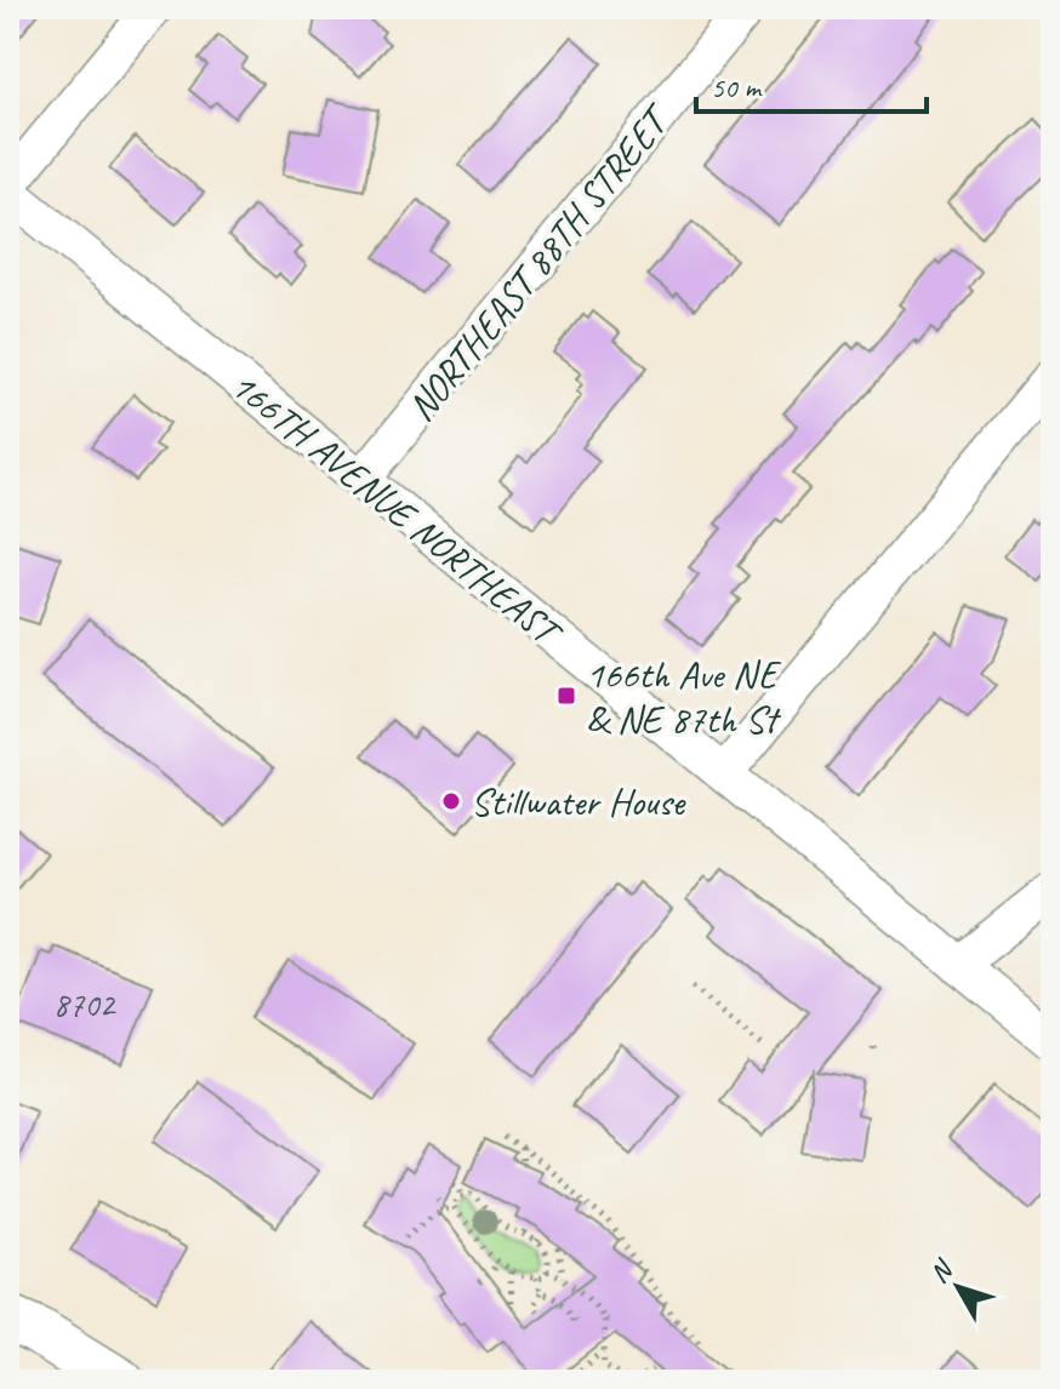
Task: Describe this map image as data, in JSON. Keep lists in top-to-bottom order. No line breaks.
{"streets":{"street":["NORTHEAST 88TH STREET","166TH AVENUE NORTHEAST"]},"crossings":[["NORTHEAST 88TH STREET","166TH AVENUE NORTHEAST"]],"places":{"transit":["166th Ave NE & NE 87th St"],"other":["Stillwater House"]},"house_numbers":["8702"],"scale_bar":"50 m","north":"top left"}
